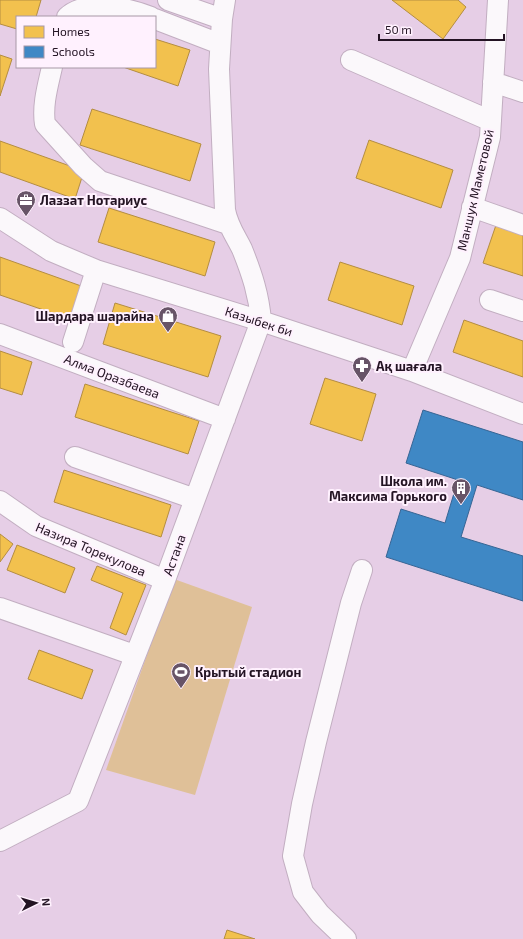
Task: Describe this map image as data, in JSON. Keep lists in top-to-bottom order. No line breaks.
{"streets":{"street":["Маншук Маметовой","Казыбек би","Алма Оразбаева","Назира Торекулова","Астана"]},"crossings":[["Маншук Маметовой","Казыбек би"],["Казыбек би","Астана"],["Алма Оразбаева","Астана"],["Назира Торекулова","Астана"]],"places":{"office":["Лаззат Нотариус"],"shop":["Шардара шарайна"],"pharmacy":["Ақ шағала"],"building":["Школа им. Максима Горького"],"sports":["Крытый стадион"]},"legend":["Homes","Schools"],"scale_bar":"50 m","north":"right"}
